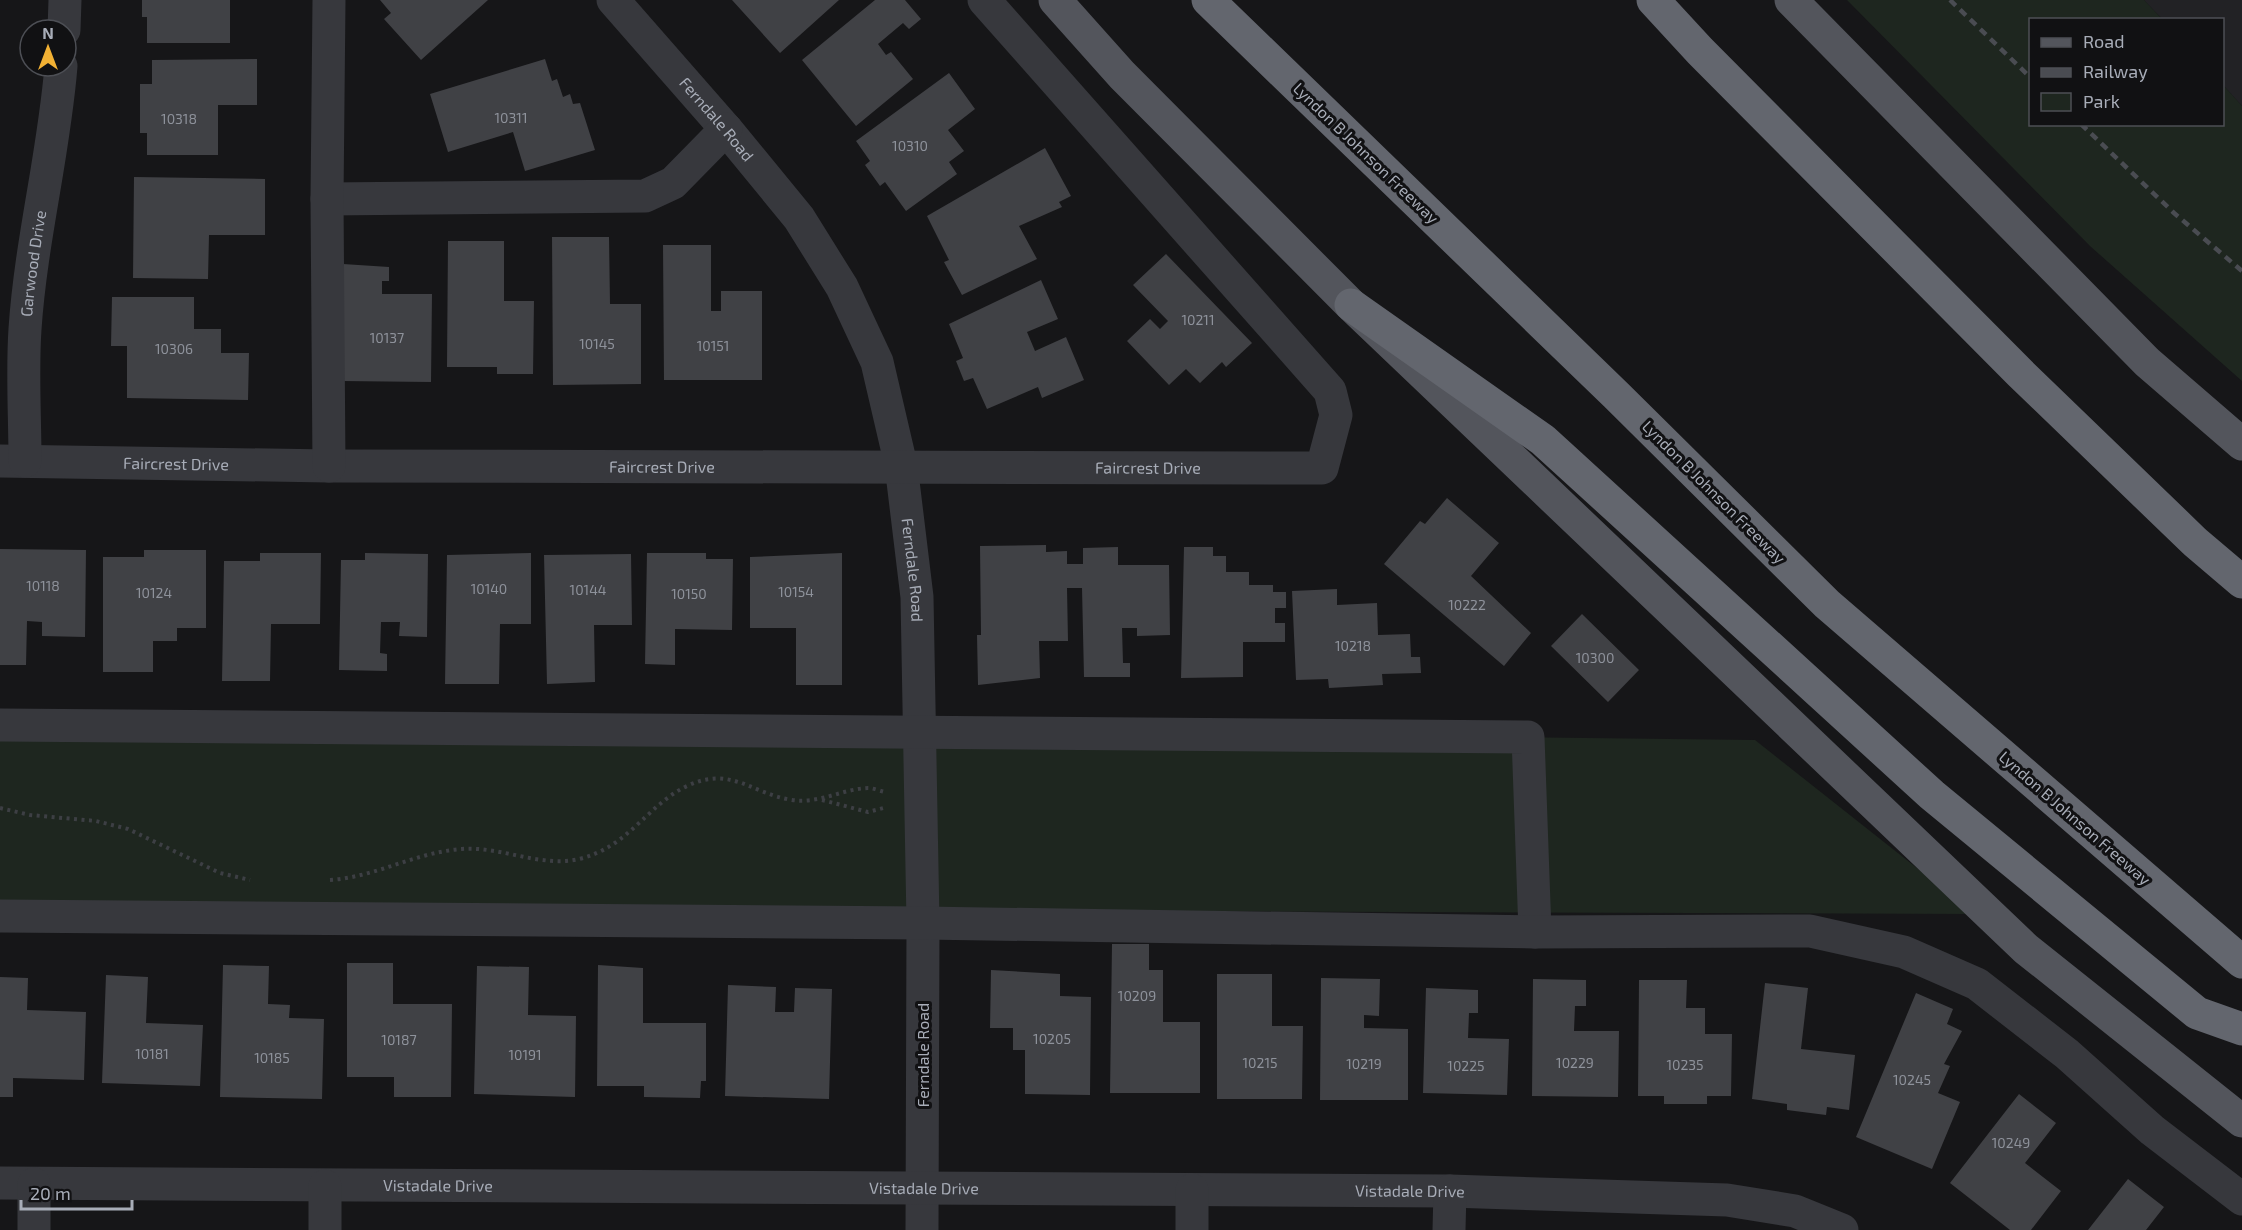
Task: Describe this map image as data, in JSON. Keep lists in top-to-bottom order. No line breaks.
{"streets":{"highway":["Lyndon B Johnson Freeway"],"street":["Ferndale Road","Garwood Drive","Faircrest Drive","Vistadale Drive"]},"crossings":[["Ferndale Road","Faircrest Drive"],["Ferndale Road","Vistadale Drive"],["Garwood Drive","Faircrest Drive"]],"house_numbers":["10311","10318","10310","10211","10137","10145","10151","10306","10118","10140","10144","10154","10124","10150","10222","10218","10300","10209","10205","10187","10181","10191","10185","10215","10229","10219","10235","10225","10245","10249"],"legend":["Road","Railway","Park"],"scale_bar":"20 m","north":"top"}
